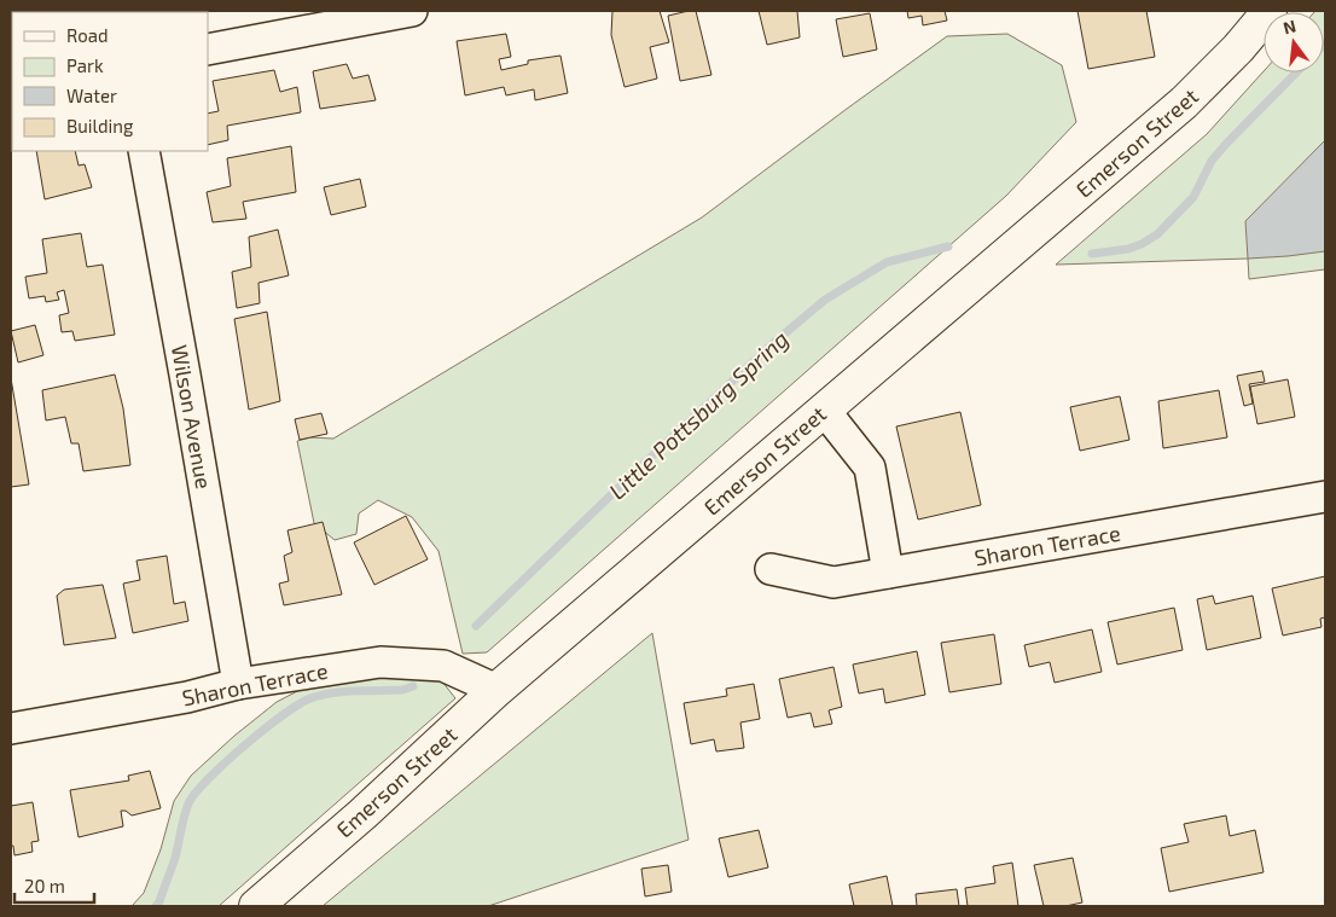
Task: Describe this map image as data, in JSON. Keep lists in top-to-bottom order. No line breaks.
{"streets":{"main road":["Emerson Street"],"street":["Wilson Avenue","Sharon Terrace"]},"crossings":[["Emerson Street","Sharon Terrace"],["Wilson Avenue","Sharon Terrace"]],"water":["Little Pottsburg Spring"],"legend":["Road","Park","Water","Building"],"scale_bar":"20 m","north":"top"}
